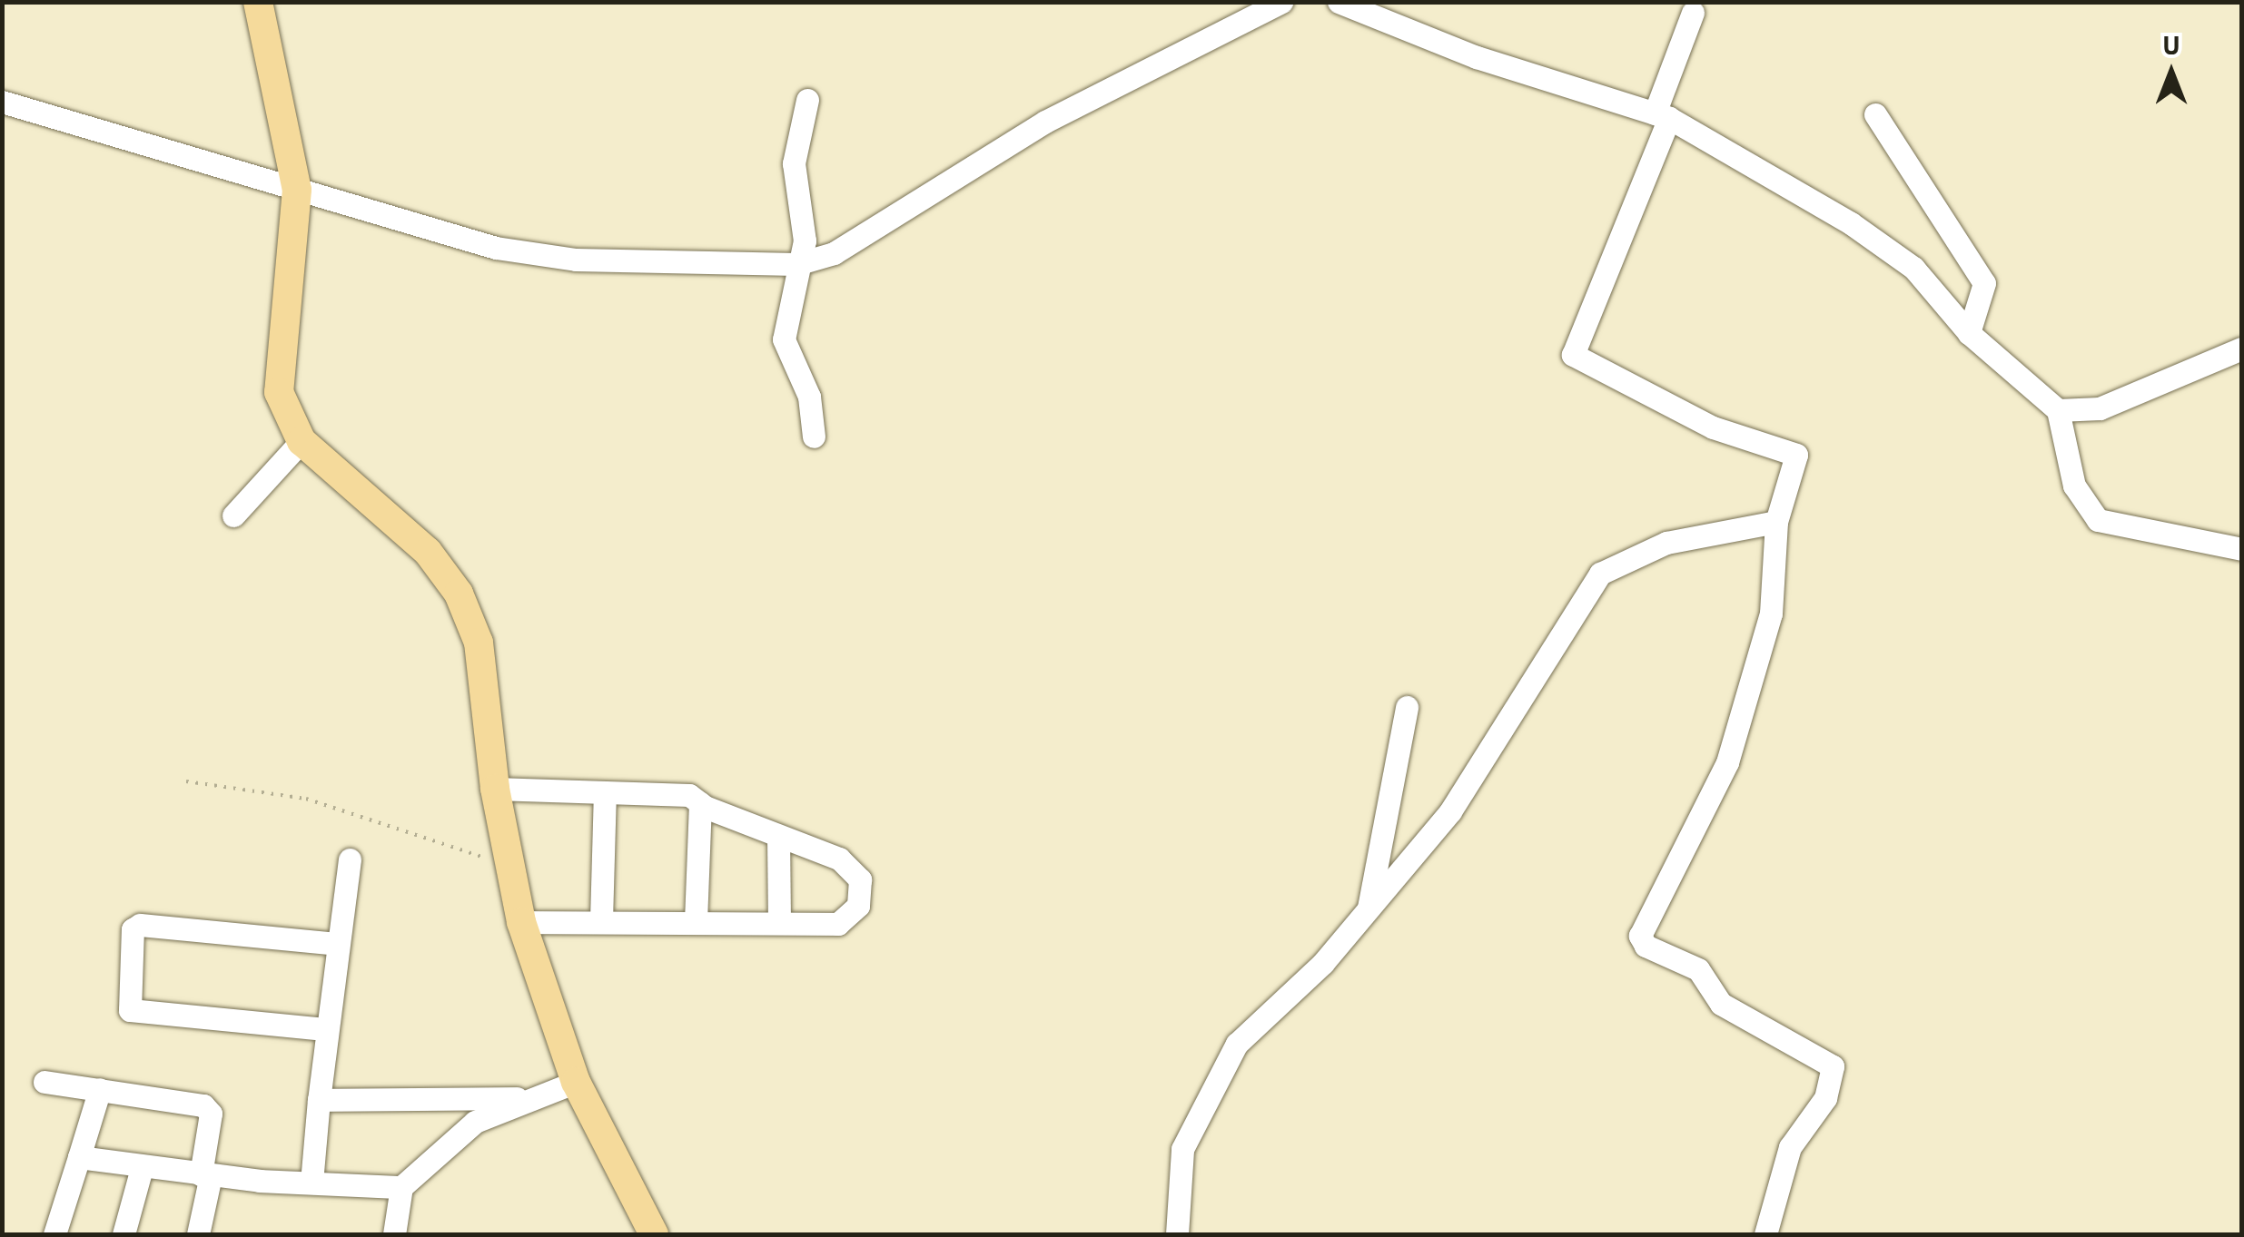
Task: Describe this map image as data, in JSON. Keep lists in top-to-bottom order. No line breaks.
{"north":"top"}
